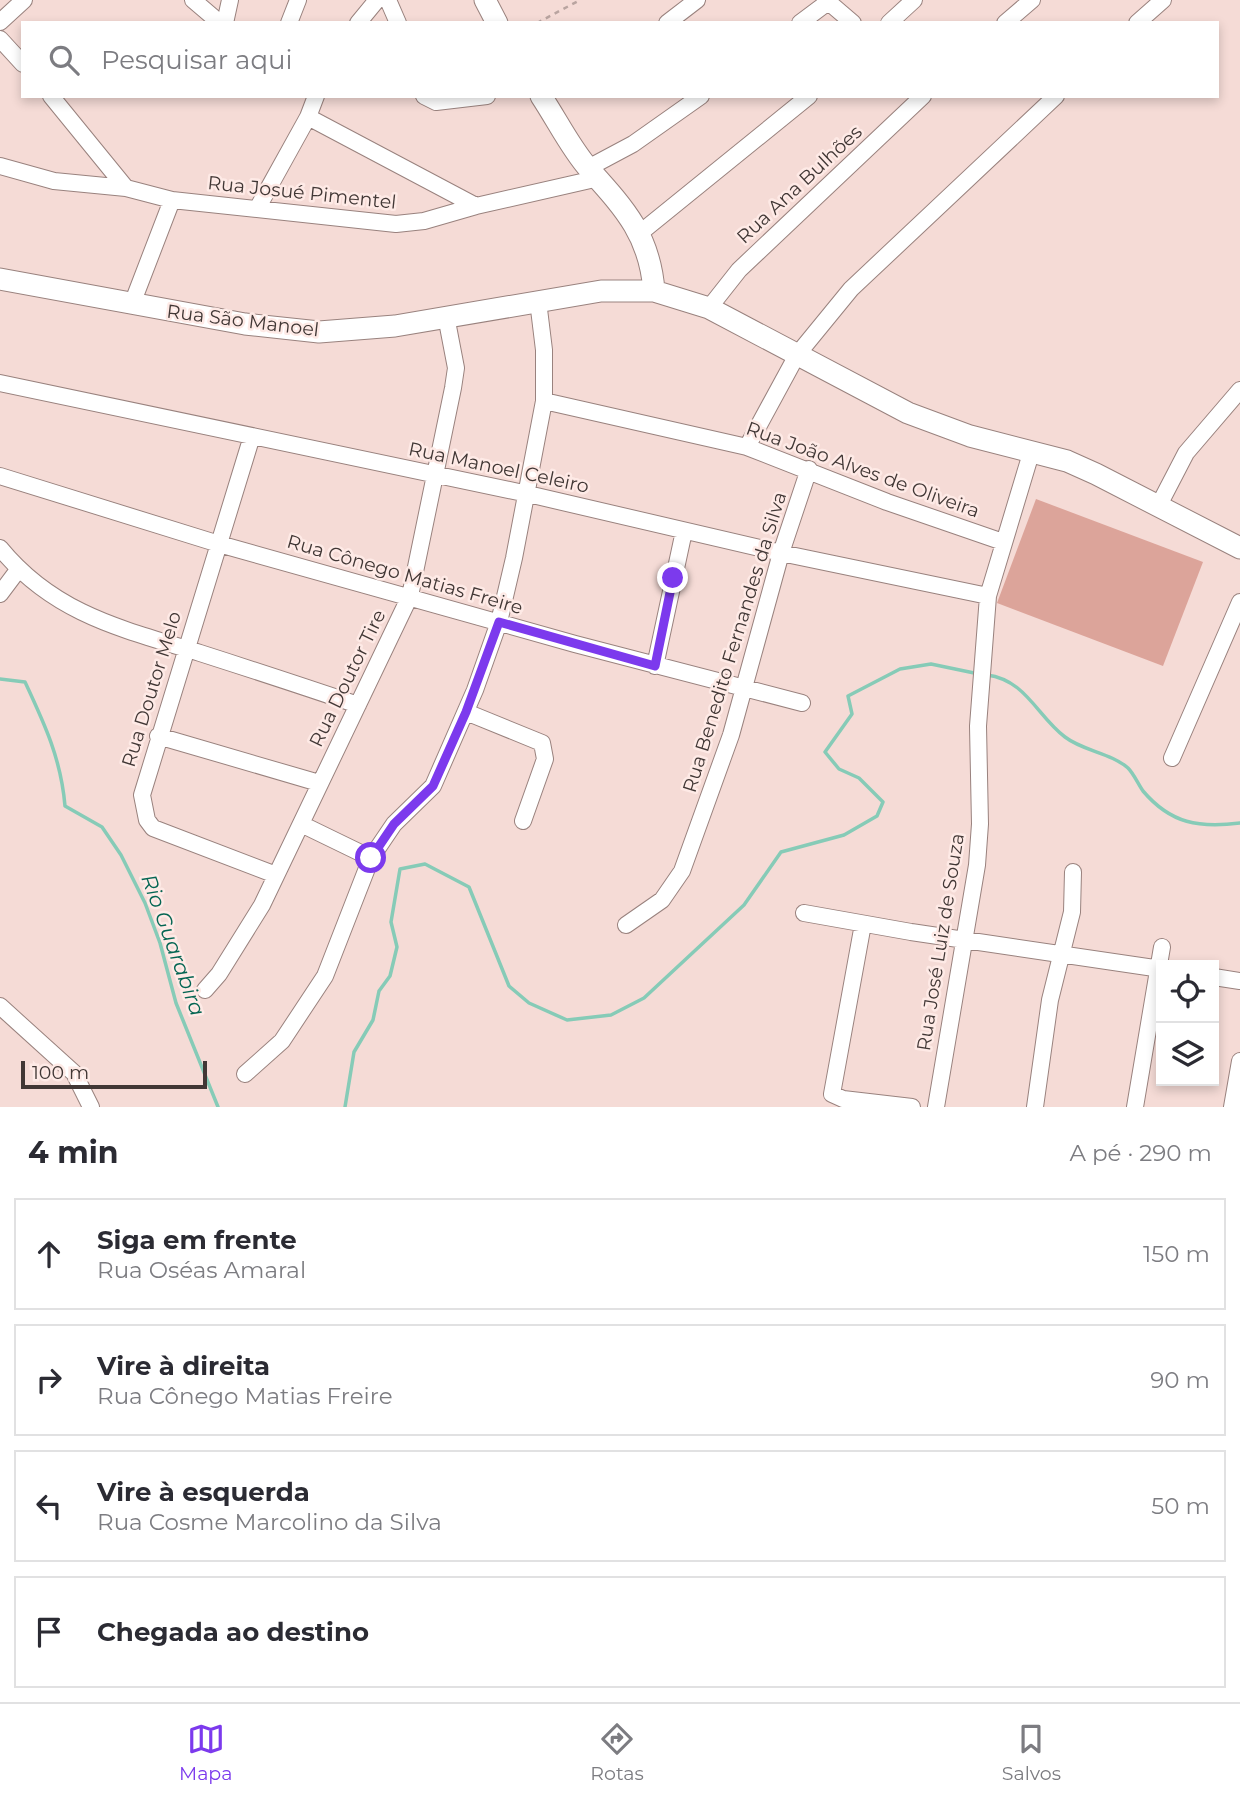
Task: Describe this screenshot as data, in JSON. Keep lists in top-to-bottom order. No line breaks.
{"streets":{"main road":["Rua São Manoel"],"street":["Rua Ana Bulhões","Rua Josué Pimentel","Rua Manoel Celeiro","Rua João Alves de Oliveira","Rua Cônego Matias Freire","Rua Benedito Fernandes da Silva","Rua Doutor Tire","Rua Doutor Melo","Rua José Luiz de Souza"]},"crossings":[["Rua Ana Bulhões","Rua São Manoel"],["Rua São Manoel","Rua Doutor Tire"],["Rua São Manoel","Rua José Luiz de Souza"],["Rua Manoel Celeiro","Rua Benedito Fernandes da Silva"],["Rua Manoel Celeiro","Rua Doutor Tire"],["Rua Manoel Celeiro","Rua Doutor Melo"],["Rua Manoel Celeiro","Rua José Luiz de Souza"],["Rua João Alves de Oliveira","Rua Benedito Fernandes da Silva"],["Rua João Alves de Oliveira","Rua José Luiz de Souza"],["Rua Cônego Matias Freire","Rua Benedito Fernandes da Silva"],["Rua Cônego Matias Freire","Rua Doutor Tire"],["Rua Cônego Matias Freire","Rua Doutor Melo"],["Rua Doutor Tire","Rua Doutor Melo"]],"water":["Rio Guarabira"],"scale_bar":"100 m","page":{"search":"Pesquisar aqui","scale":"100 m","heading":["4 min","A pé · 290 m"],"list":[["Siga em frente","Rua Oséas Amaral","150 m"],["Vire à direita","Rua Cônego Matias Freire","90 m"],["Vire à esquerda","Rua Cosme Marcolino da Silva","50 m"],"Chegada ao destino"],"nav":["Mapa","Rotas","Salvos"]}}
